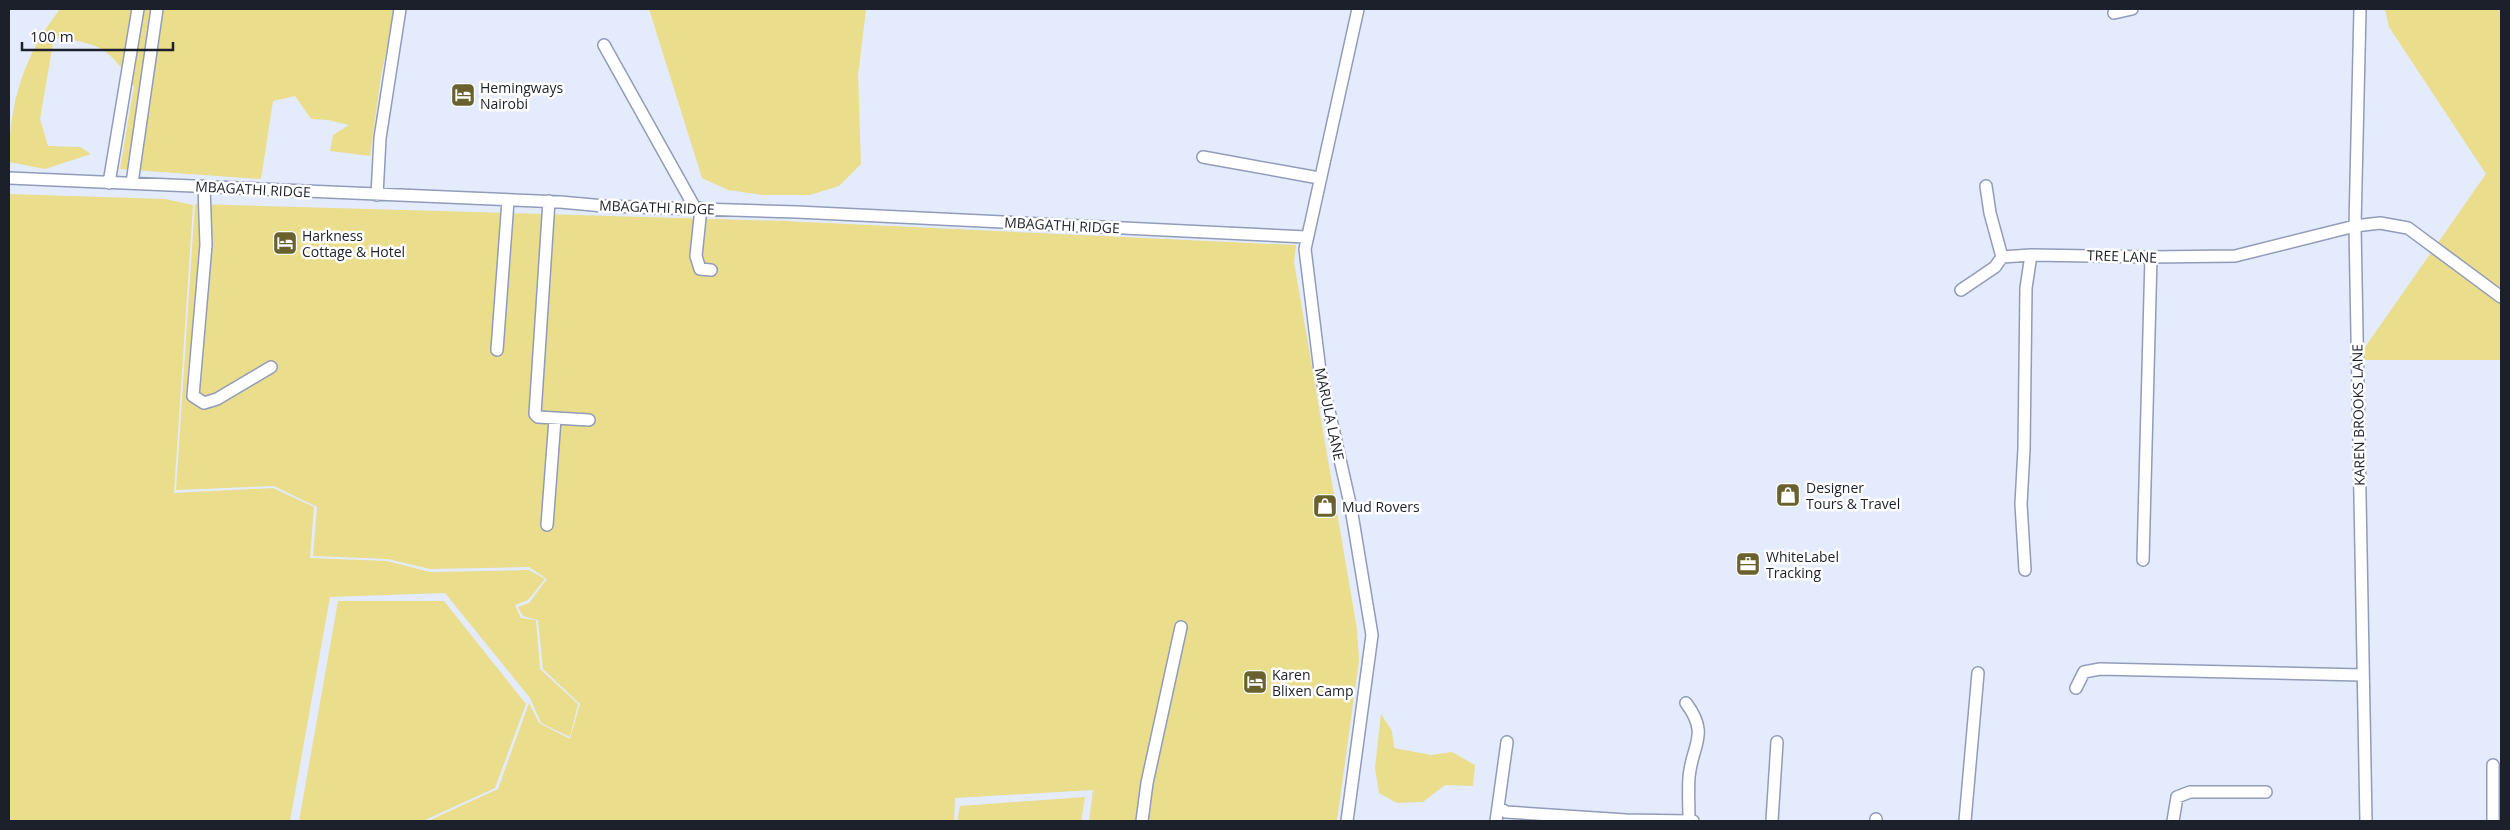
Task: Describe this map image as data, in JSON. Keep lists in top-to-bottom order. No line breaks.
{"streets":{"street":["MBAGATHI RIDGE","TREE LANE","MARULA LANE","KAREN BROOKS LANE"]},"crossings":[["MBAGATHI RIDGE","MARULA LANE"],["TREE LANE","KAREN BROOKS LANE"]],"places":{"hotel":["Hemingways Nairobi","Harkness Cottage & Hotel","Karen Blixen Camp"],"shop":["Designer Tours & Travel","Mud Rovers"],"office":["WhiteLabel Tracking"]},"scale_bar":"100 m"}
